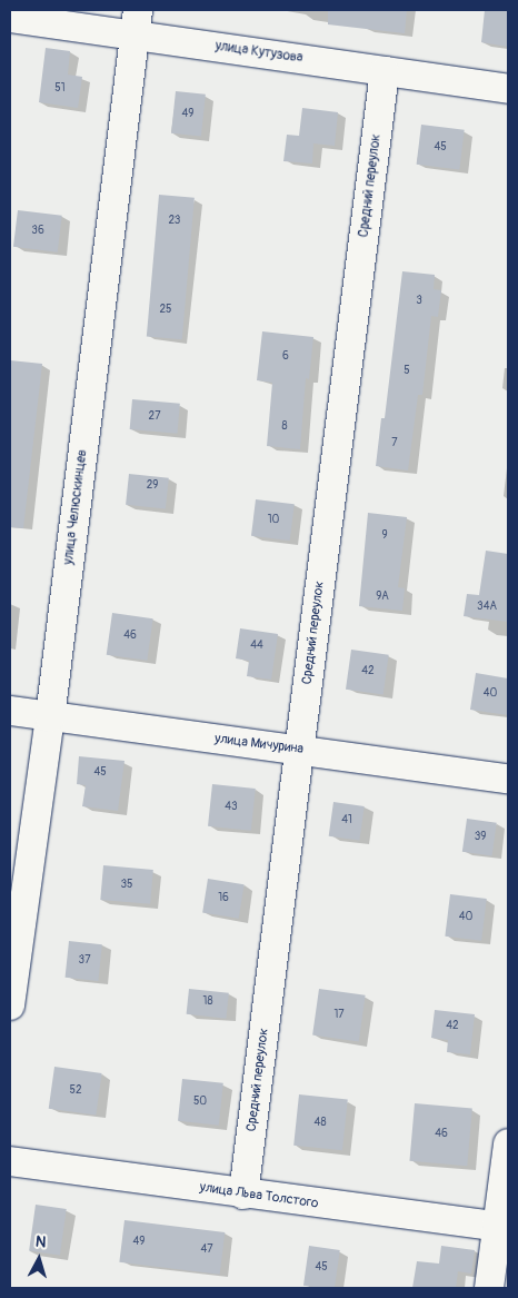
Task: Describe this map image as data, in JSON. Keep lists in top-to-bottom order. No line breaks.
{"streets":{"street":["улица Кутузова","Средний переулок","улица Челюскинцев","улица Мичурина","улица Льва Толстого"]},"crossings":[["улица Кутузова","Средний переулок"],["улица Кутузова","улица Челюскинцев"],["Средний переулок","улица Мичурина"],["Средний переулок","улица Льва Толстого"],["улица Челюскинцев","улица Мичурина"]],"house_numbers":["51","49","45","23","36","3","25","6","5","27","8","7","29","10","9","9А","34А","46","44","42","40","45","43","41","39","35","16","40","37","18","17","42","52","50","48","46","49","47","45"],"north":"top"}
